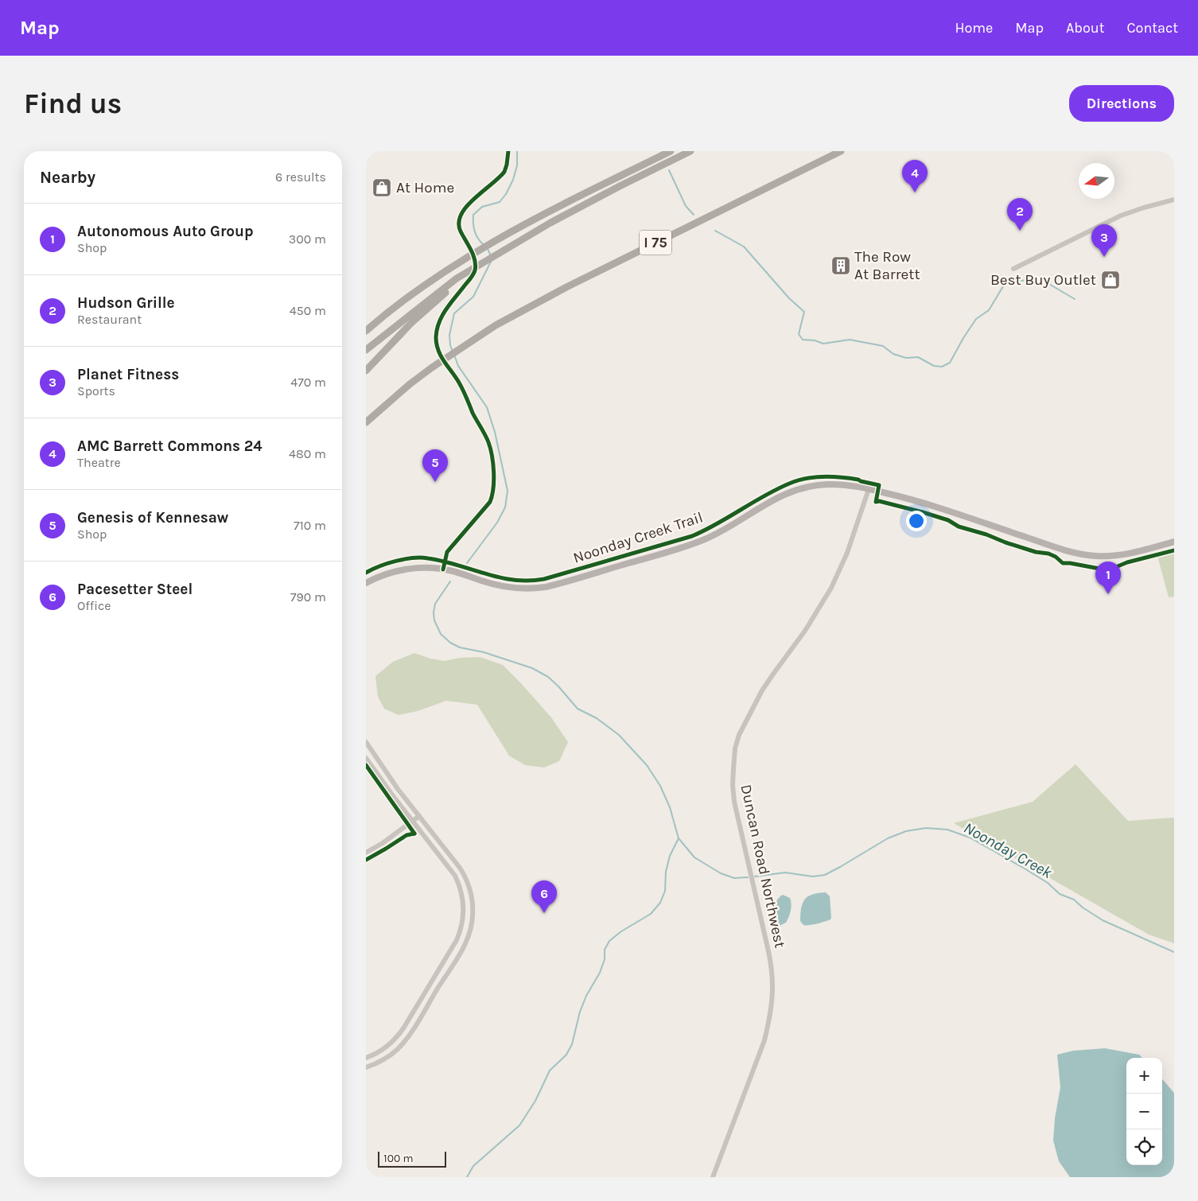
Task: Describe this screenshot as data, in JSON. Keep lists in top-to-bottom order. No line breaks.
{"streets":{"highway":["I 75"],"street":["Duncan Road Northwest"],"cycle path":["Noonday Creek Trail"]},"water":["Noonday Creek"],"places":{"shop":["At Home","Best Buy Outlet"],"building":["The Row At Barrett"]},"scale_bar":"100 m","north":"left","page":{"header":"Map","nav":["Home","Map","About","Contact"],"buttons":"Directions","title":"Find us","heading":["Nearby","6 results"],"pins":["4","2","3","5","1","6"],"list":[{"mark":"1","name":"Autonomous Auto Group","note":"Shop","value":"300 m"},{"mark":"2","name":"Hudson Grille","note":"Restaurant","value":"450 m"},{"mark":"3","name":"Planet Fitness","note":"Sports","value":"470 m"},{"mark":"4","name":"AMC Barrett Commons 24","note":"Theatre","value":"480 m"},{"mark":"5","name":"Genesis of Kennesaw","note":"Shop","value":"710 m"},{"mark":"6","name":"Pacesetter Steel","note":"Office","value":"790 m"}],"map_buttons":["+","−"],"scale":"100 m"}}
